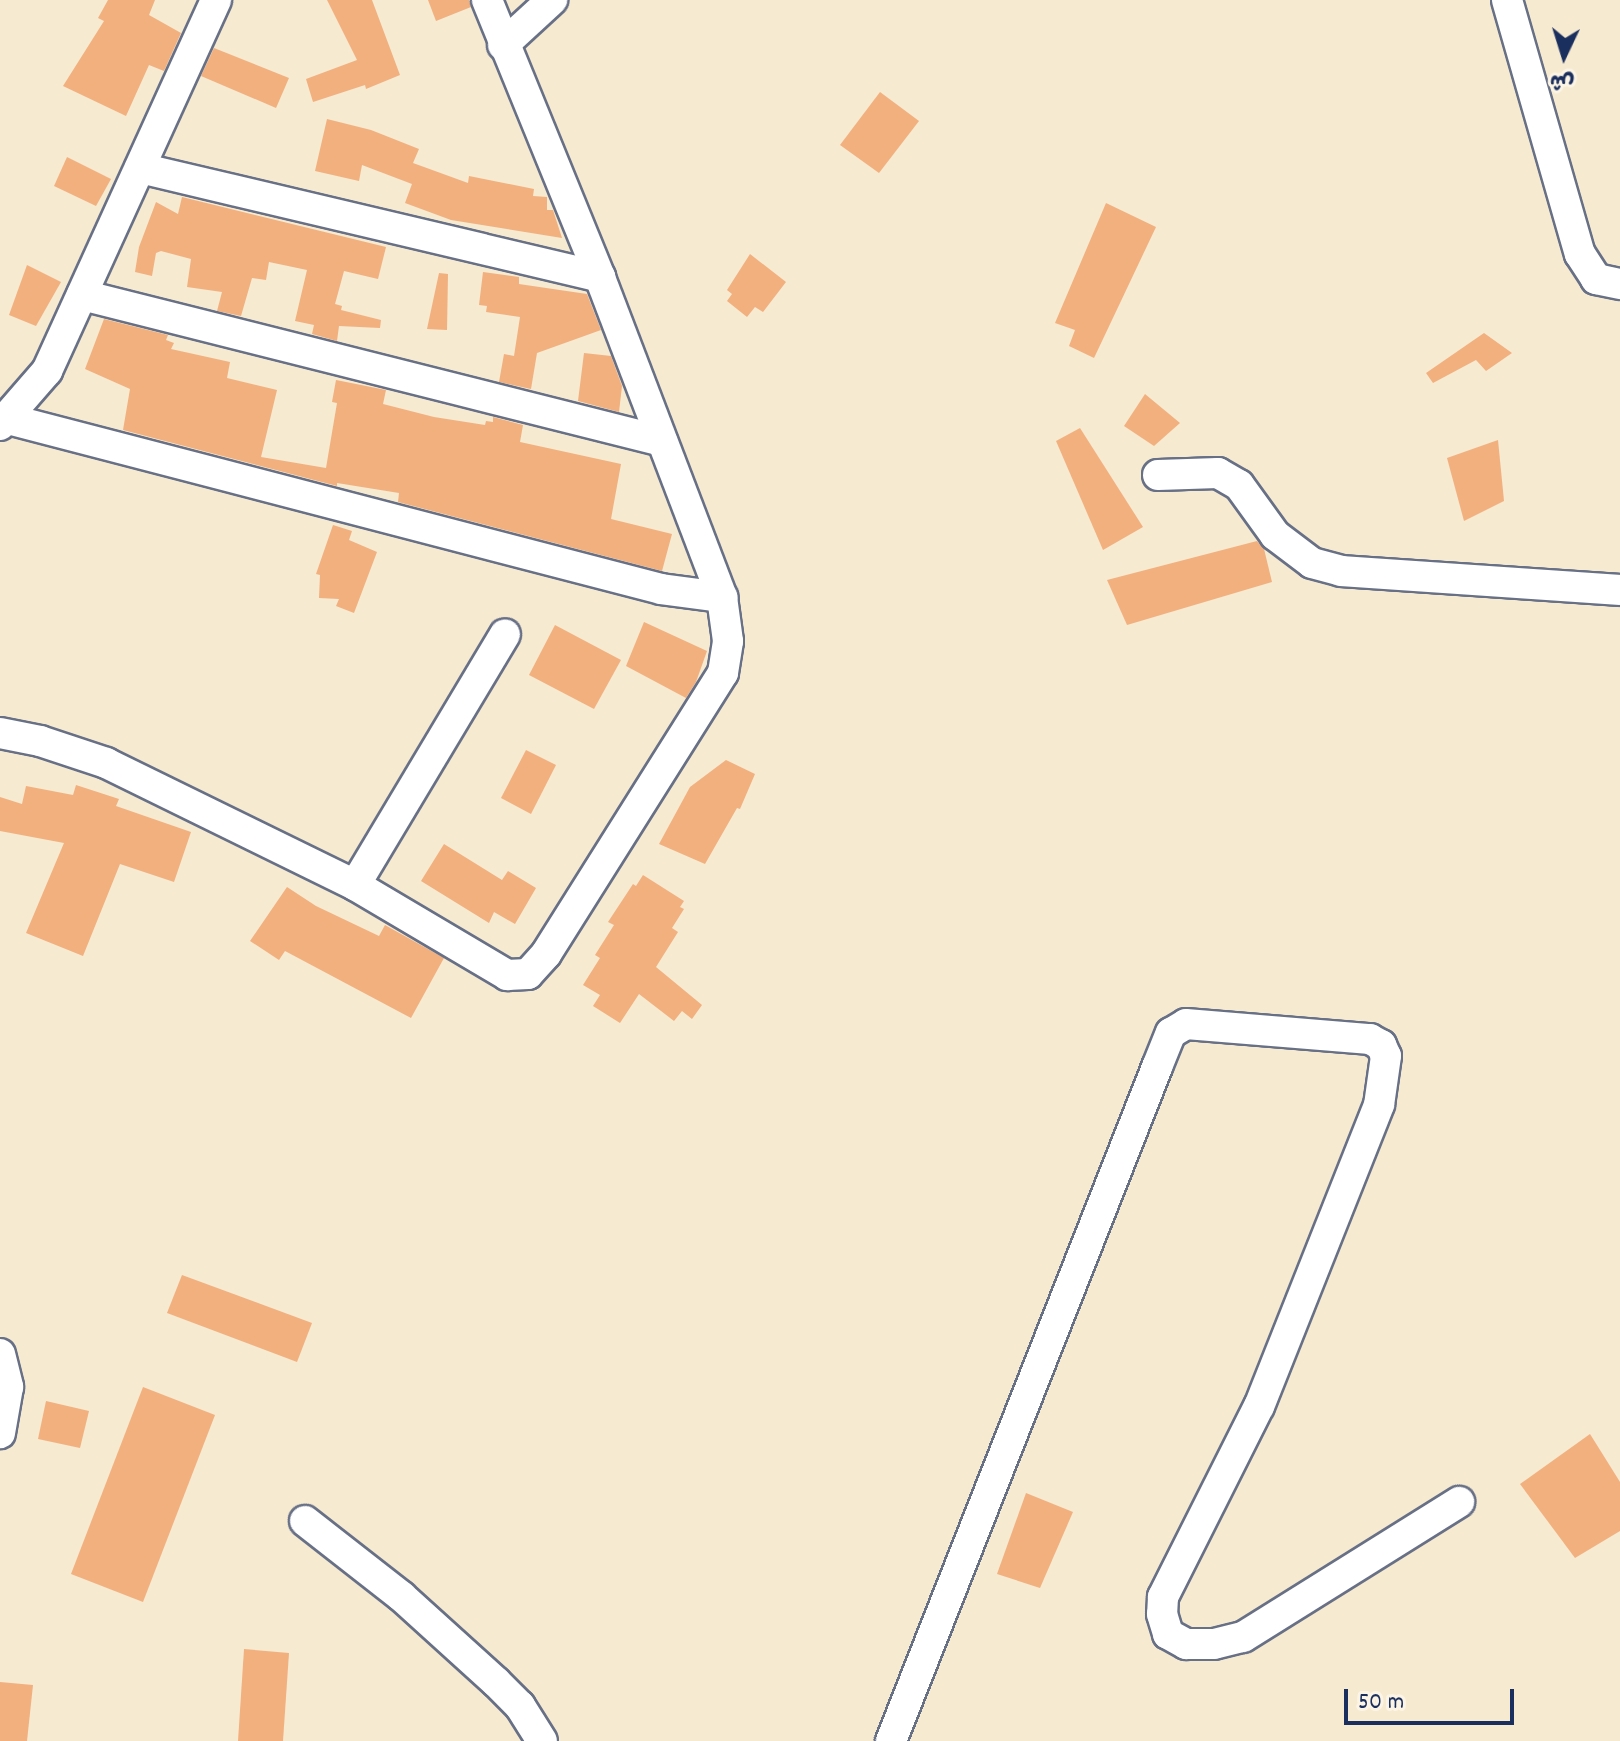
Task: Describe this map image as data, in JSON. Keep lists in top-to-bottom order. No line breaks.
{"scale_bar":"50 m","north":"bottom"}
